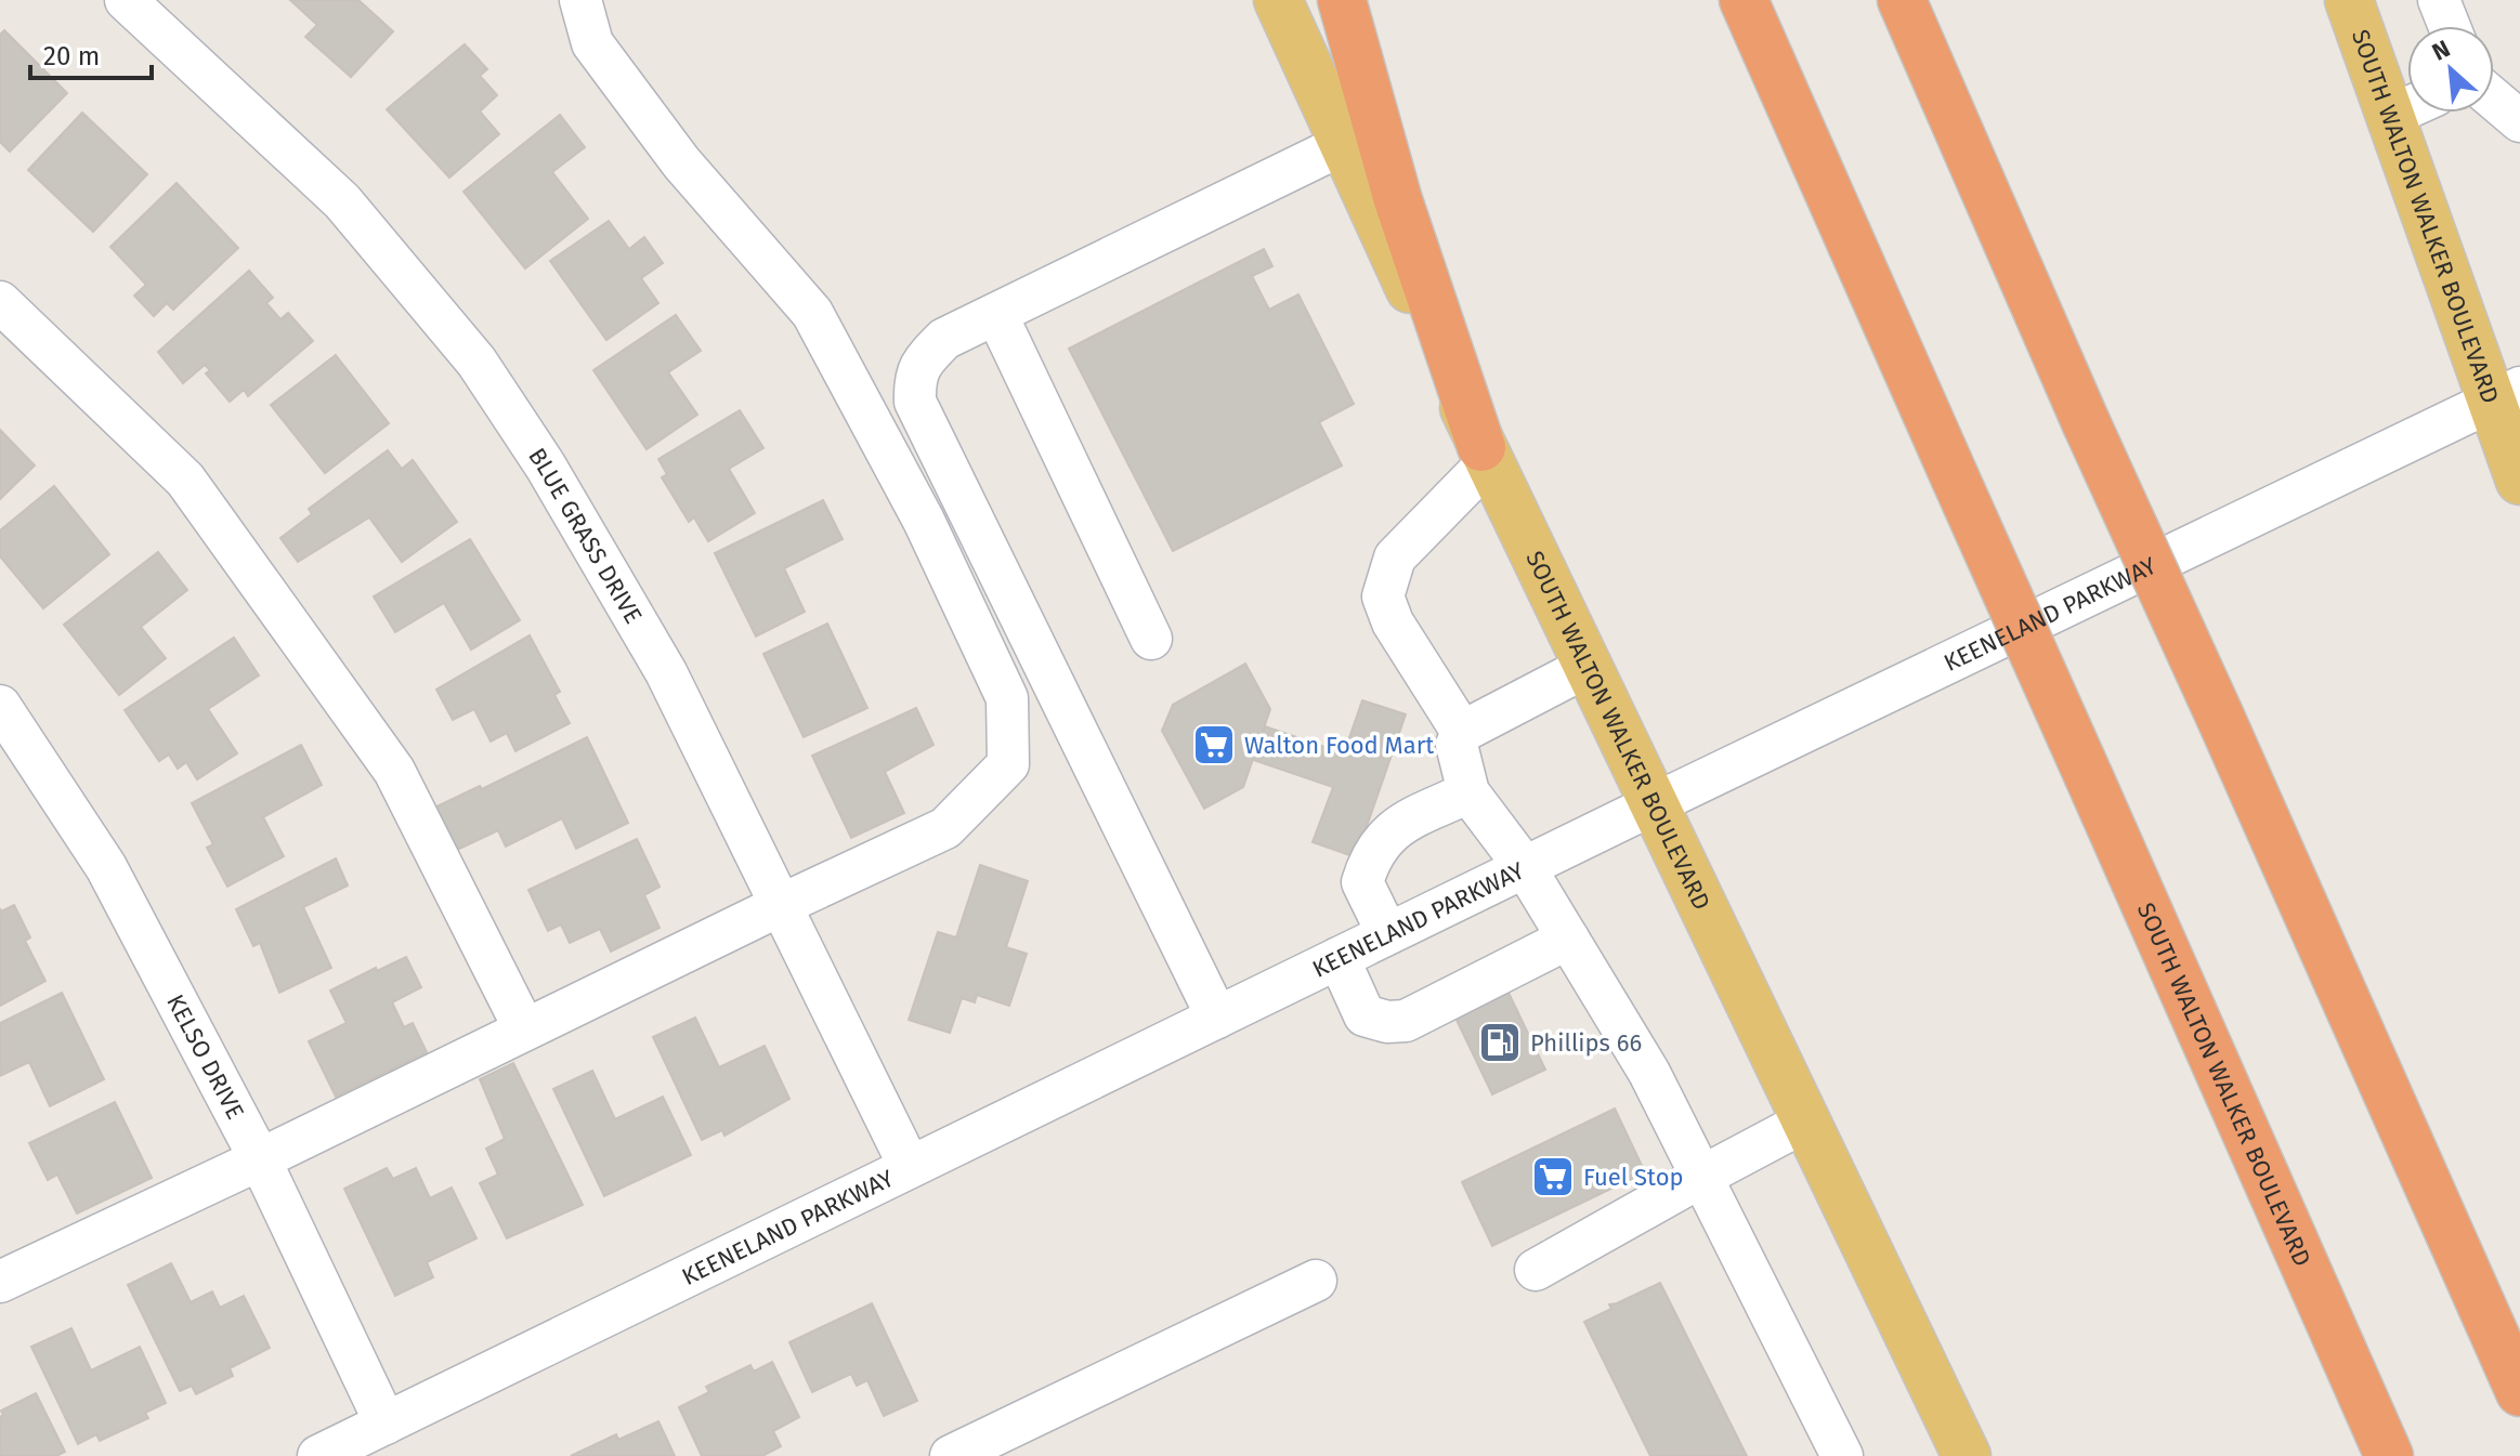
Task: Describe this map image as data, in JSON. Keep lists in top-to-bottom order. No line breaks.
{"streets":{"highway":["SOUTH WALTON WALKER BOULEVARD"],"street":["BLUE GRASS DRIVE","KEENELAND PARKWAY","KELSO DRIVE"]},"crossings":[["SOUTH WALTON WALKER BOULEVARD","KEENELAND PARKWAY"],["BLUE GRASS DRIVE","KEENELAND PARKWAY"],["KEENELAND PARKWAY","KELSO DRIVE"]],"places":{"supermarket":["Walton Food Mart","Fuel Stop"],"fuel station":["Phillips 66"]},"scale_bar":"20 m","north":"top left"}
